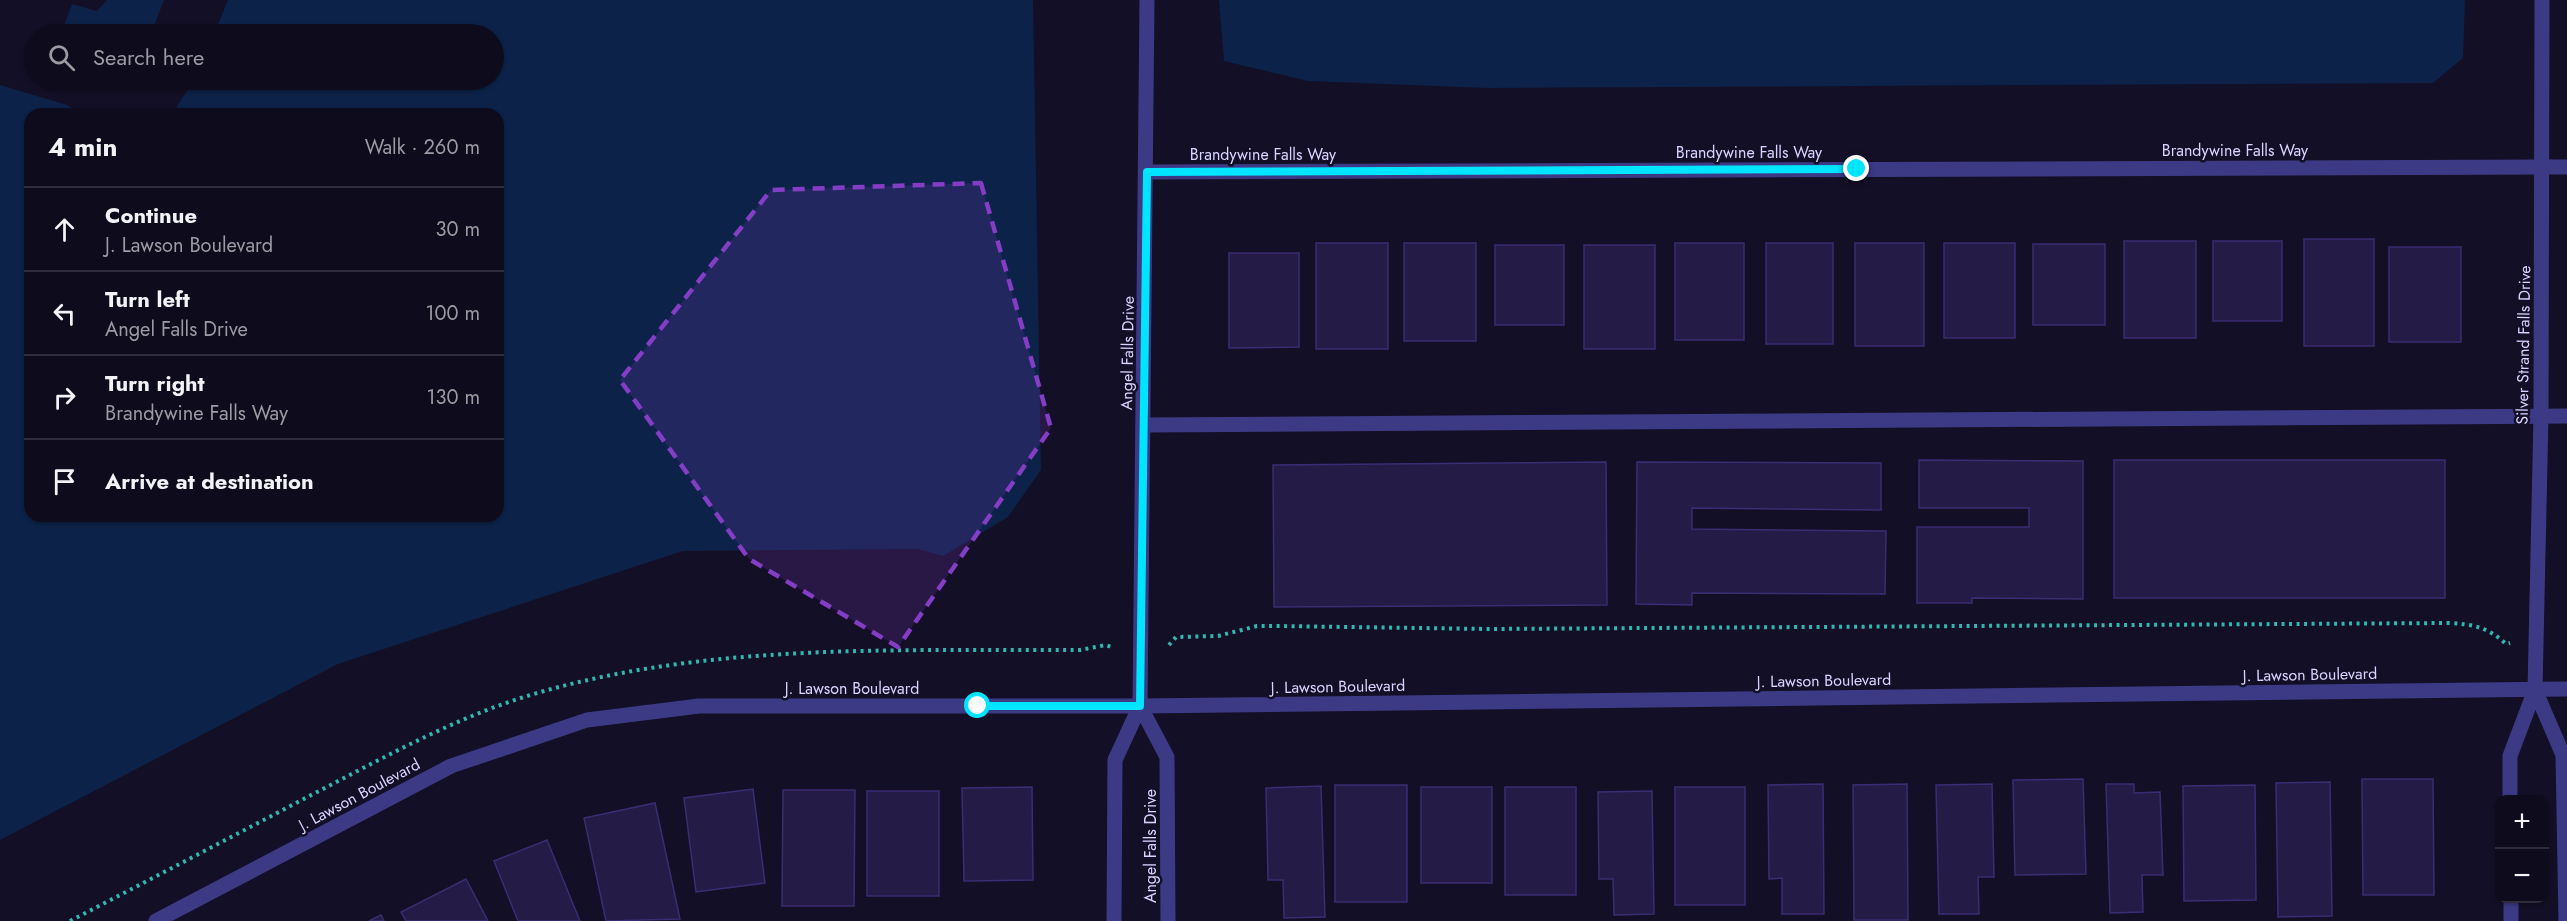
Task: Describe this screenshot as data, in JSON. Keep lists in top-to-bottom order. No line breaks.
{"streets":{"street":["Brandywine Falls Way","Silver Strand Falls Drive","Angel Falls Drive","J. Lawson Boulevard"]},"crossings":[["Brandywine Falls Way","Silver Strand Falls Drive"],["Brandywine Falls Way","Angel Falls Drive"],["Silver Strand Falls Drive","J. Lawson Boulevard"],["Angel Falls Drive","J. Lawson Boulevard"]],"page":{"search":"Search here","heading":["4 min","Walk · 260 m"],"list":[["Continue","J. Lawson Boulevard","30 m"],["Turn left","Angel Falls Drive","100 m"],["Turn right","Brandywine Falls Way","130 m"],"Arrive at destination"],"map_buttons":["+","−"]}}
